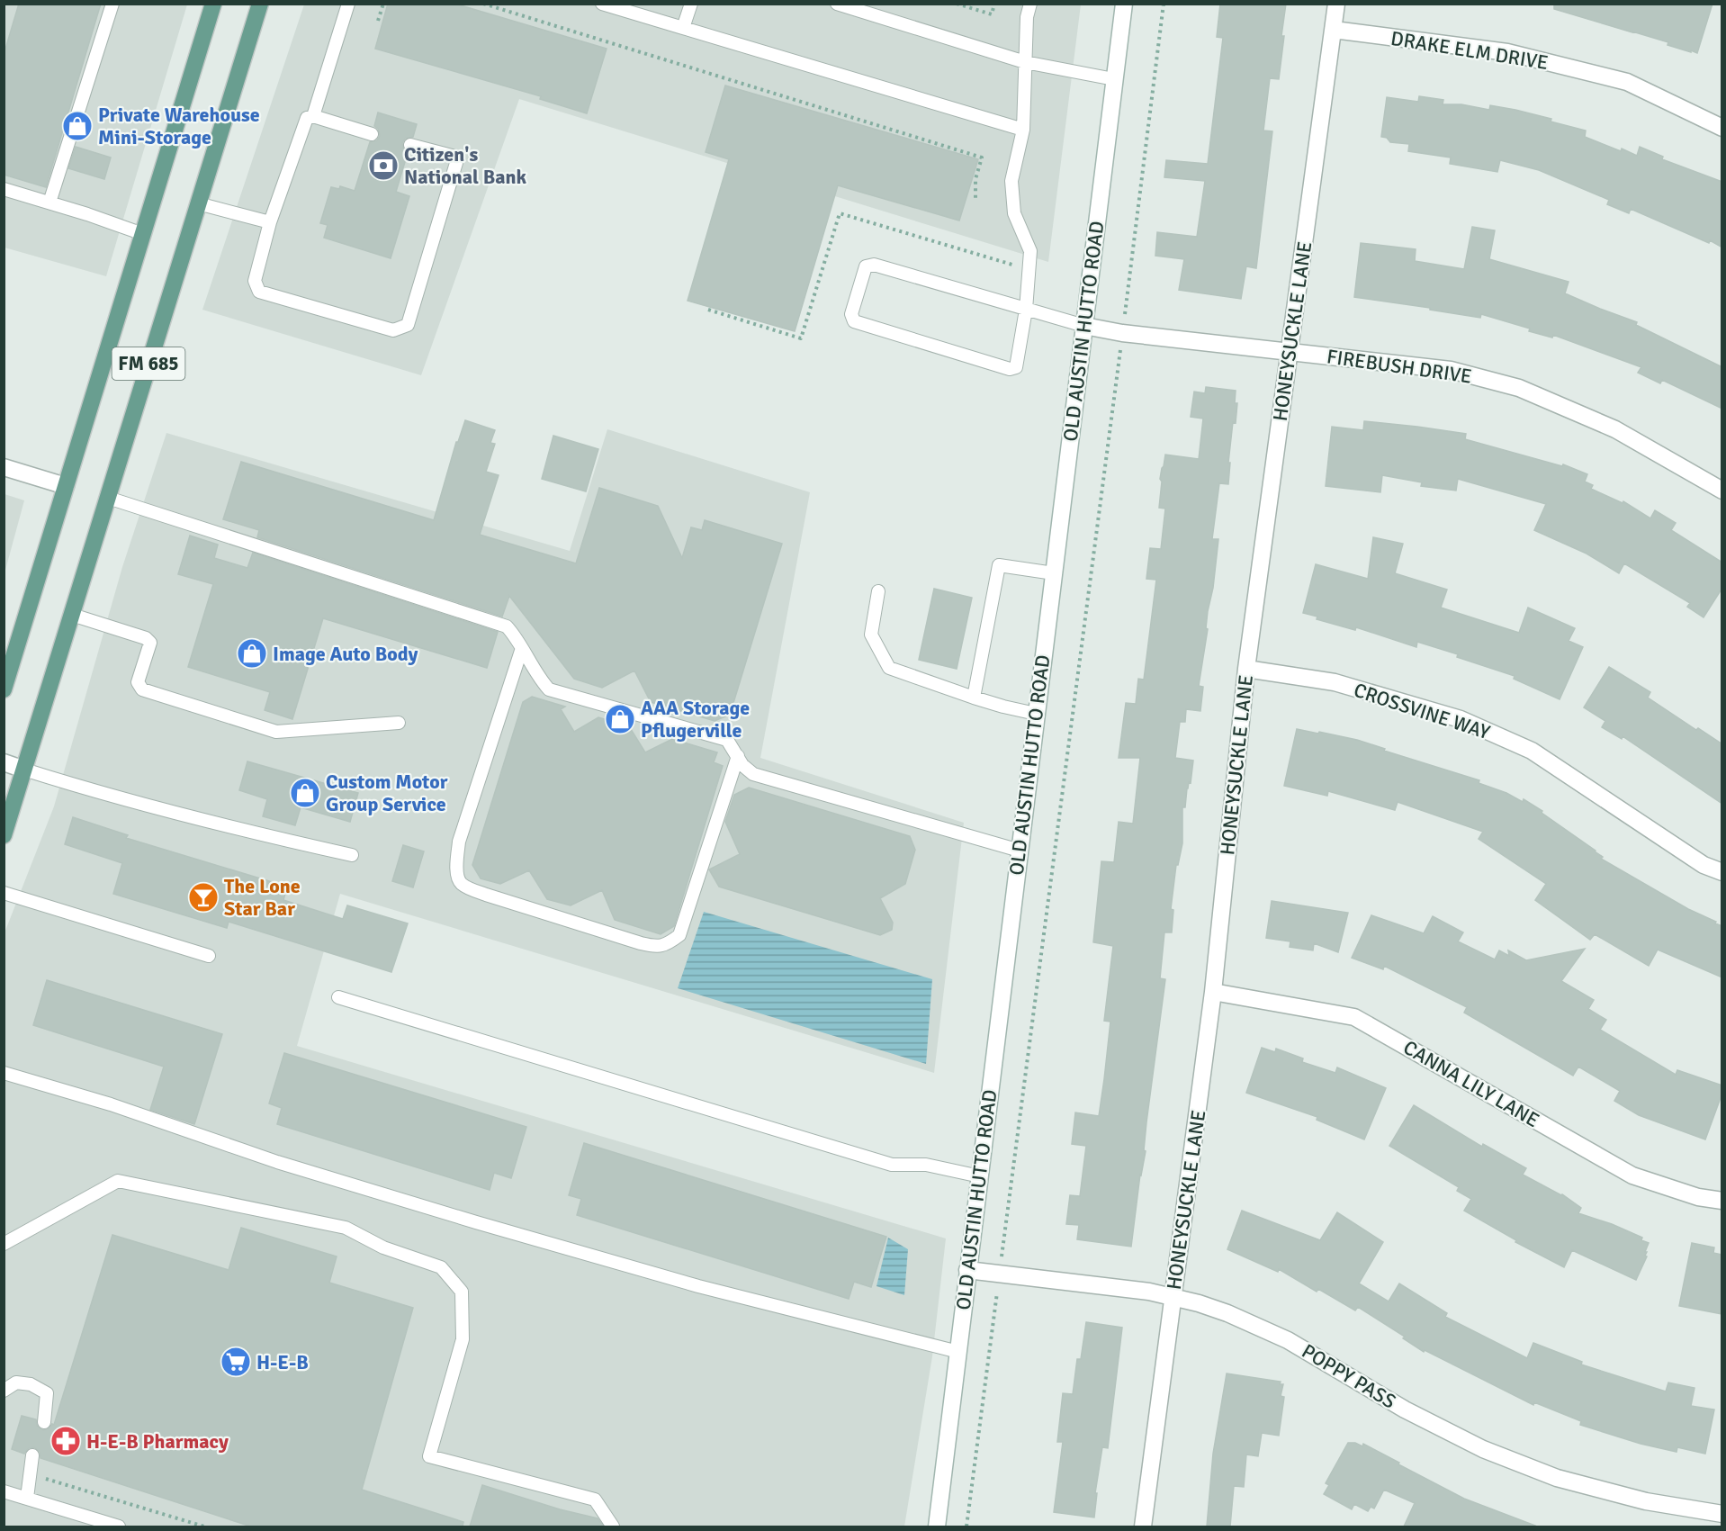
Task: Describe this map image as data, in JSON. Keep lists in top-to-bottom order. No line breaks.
{"streets":{"main road":["FM 685"],"street":["DRAKE ELM DRIVE","OLD AUSTIN HUTTO ROAD","HONEYSUCKLE LANE","FIREBUSH DRIVE","CROSSVINE WAY","CANNA LILY LANE","POPPY PASS"]},"crossings":[["DRAKE ELM DRIVE","HONEYSUCKLE LANE"],["OLD AUSTIN HUTTO ROAD","FIREBUSH DRIVE"],["OLD AUSTIN HUTTO ROAD","POPPY PASS"],["HONEYSUCKLE LANE","FIREBUSH DRIVE"],["HONEYSUCKLE LANE","CROSSVINE WAY"],["HONEYSUCKLE LANE","CANNA LILY LANE"],["HONEYSUCKLE LANE","POPPY PASS"]],"places":{"shop":["Private Warehouse Mini-Storage","Image Auto Body","AAA Storage Pflugerville","Custom Motor Group Service"],"bank":["Citizen's National Bank"],"bar":["The Lone Star Bar"],"supermarket":["H-E-B"],"pharmacy":["H-E-B Pharmacy"]}}
